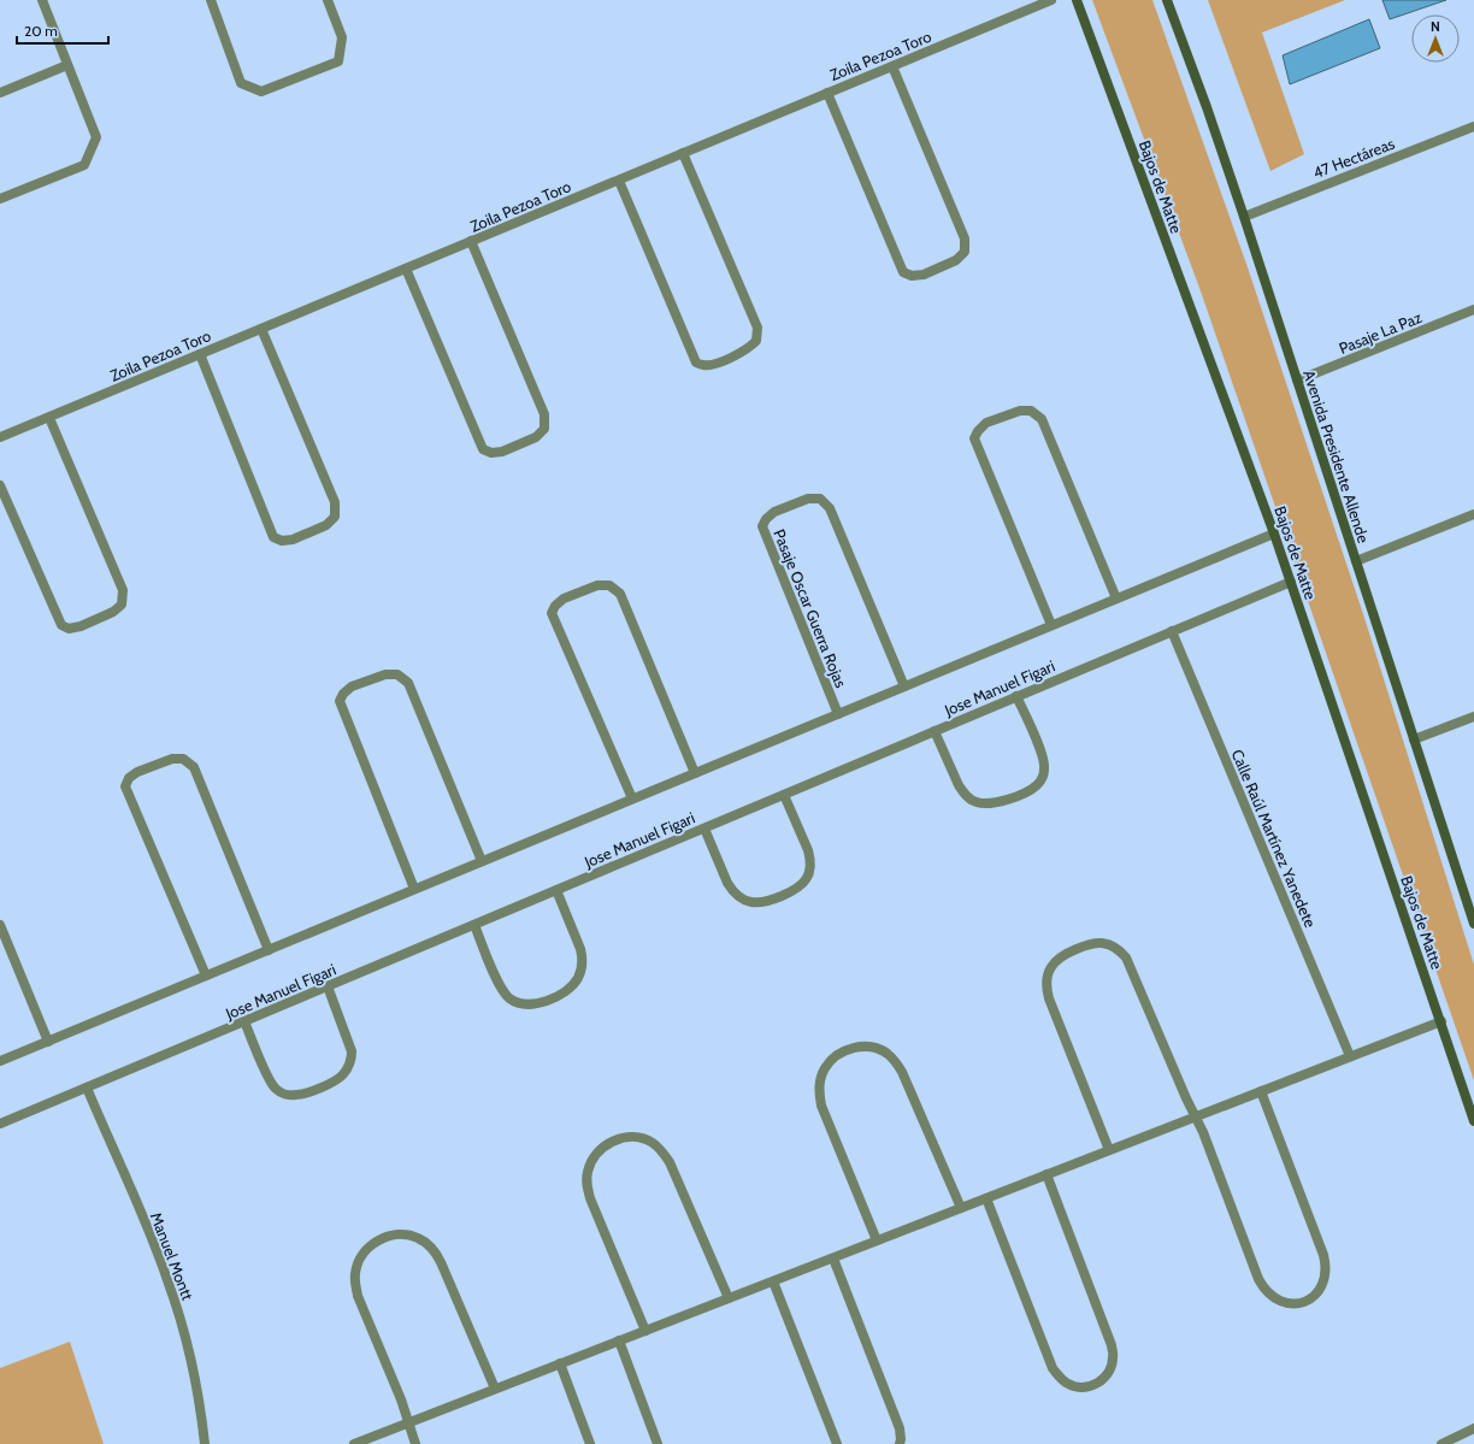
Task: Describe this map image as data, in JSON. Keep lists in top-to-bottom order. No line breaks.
{"streets":{"main road":["Bajos de Matte","Avenida Presidente Allende"],"street":["Zoila Pezoa Toro","47 Hectáreas","Pasaje La Paz","Pasaje Oscar Guerra Rojas","Jose Manuel Figari","Calle Raúl Martínez Yanedete","Manuel Montt"]},"crossings":[["47 Hectáreas","Avenida Presidente Allende"],["Bajos de Matte","Jose Manuel Figari"],["Pasaje La Paz","Avenida Presidente Allende"],["Jose Manuel Figari","Calle Raúl Martínez Yanedete"],["Jose Manuel Figari","Manuel Montt"]],"scale_bar":"20 m","north":"top"}
